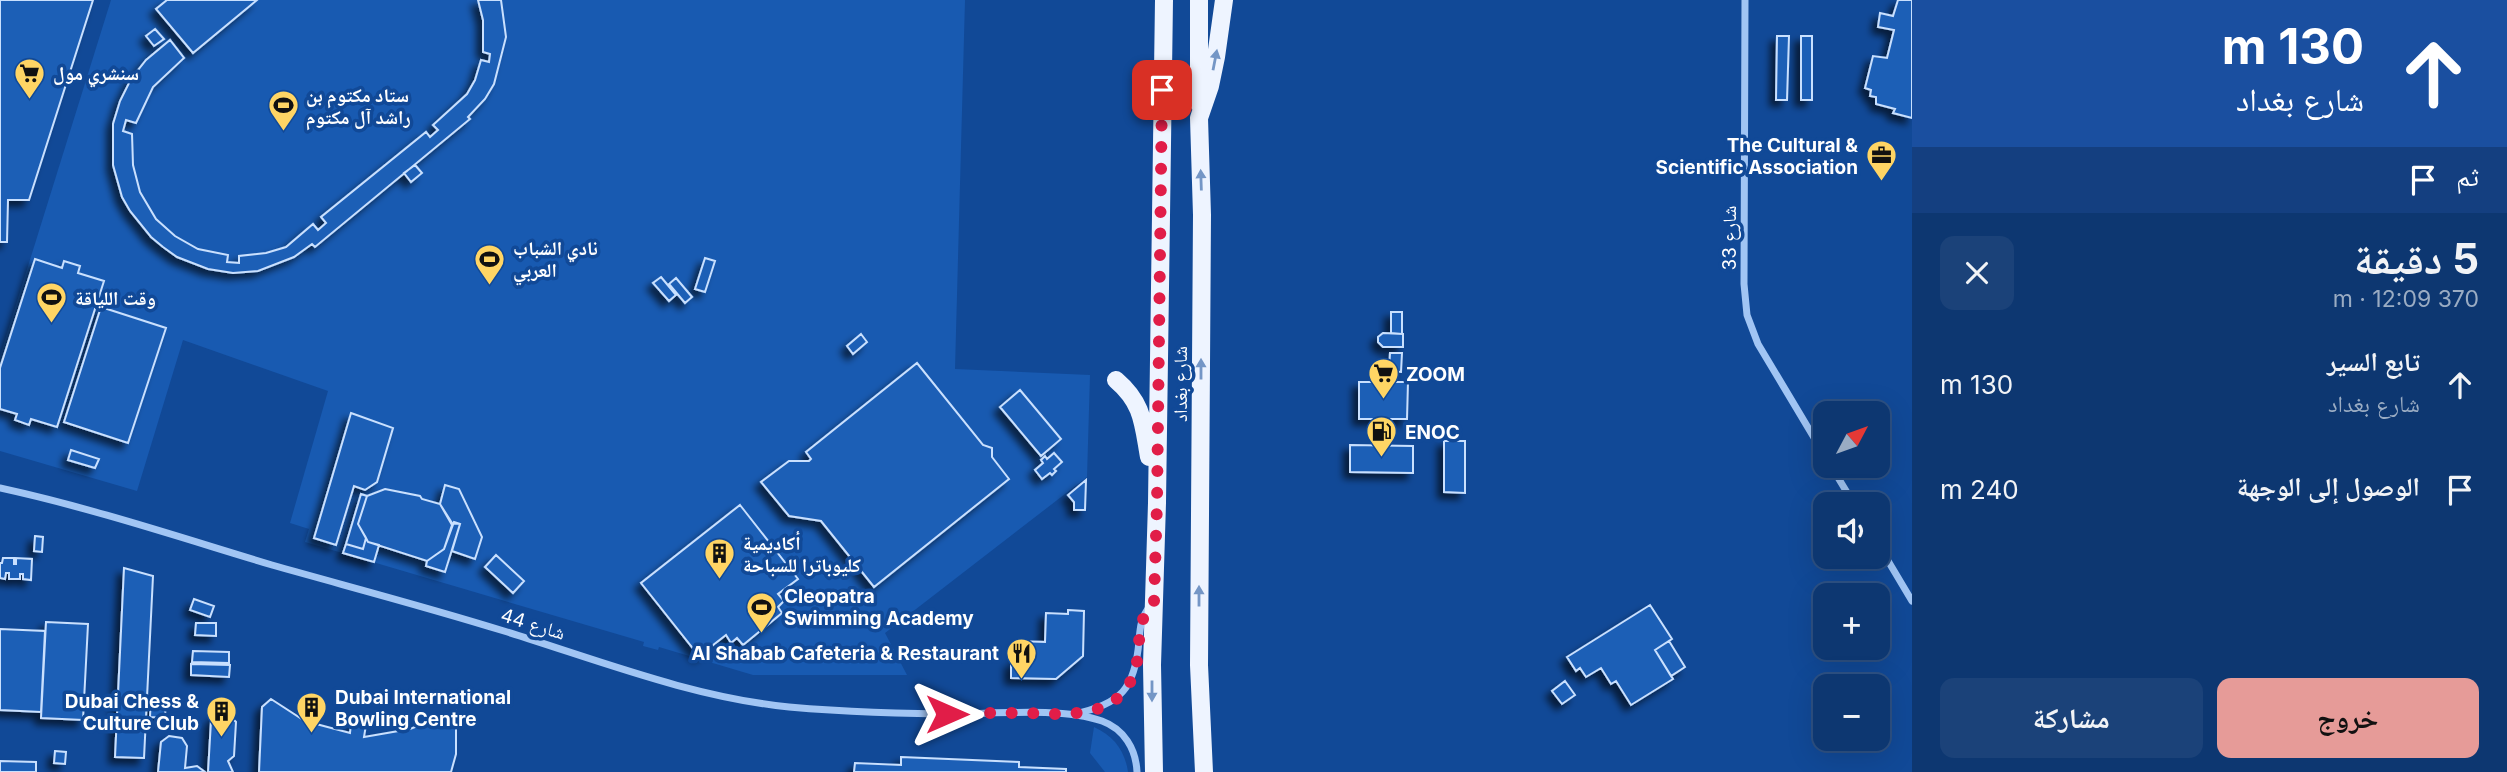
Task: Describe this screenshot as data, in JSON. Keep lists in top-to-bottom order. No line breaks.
{"streets":{"main road":["شارع بغداد"],"street":["شارع 33","شارع 44"]},"crossings":[["شارع بغداد","شارع 44"]],"places":{"supermarket":["سنشري مول","ZOOM"],"sports":["ستاد مكتوم بن راشد آل مكتوم","نادي الشباب العربي","وقت اللياقة","Cleopatra Swimming Academy"],"office":["The Cultural & Scientific Association"],"fuel station":["ENOC"],"building":["أكاديمية كليوباترا للسباحة","Dubai International Bowling Centre","Dubai Chess & Culture Club"],"restaurant":["Al Shabab Cafeteria & Restaurant"]},"north":"top right","page":{"turn":["130 m","شارع بغداد"],"then":"ثم","heading":["5 دقيقة","370 m · 12:09"],"list":[{"name":"تابع السير","note":"شارع بغداد","value":"130 m"},{"name":"الوصول إلى الوجهة","value":"240 m"}],"map_buttons":["+","−"],"buttons":["خروج","مشاركة"]}}
